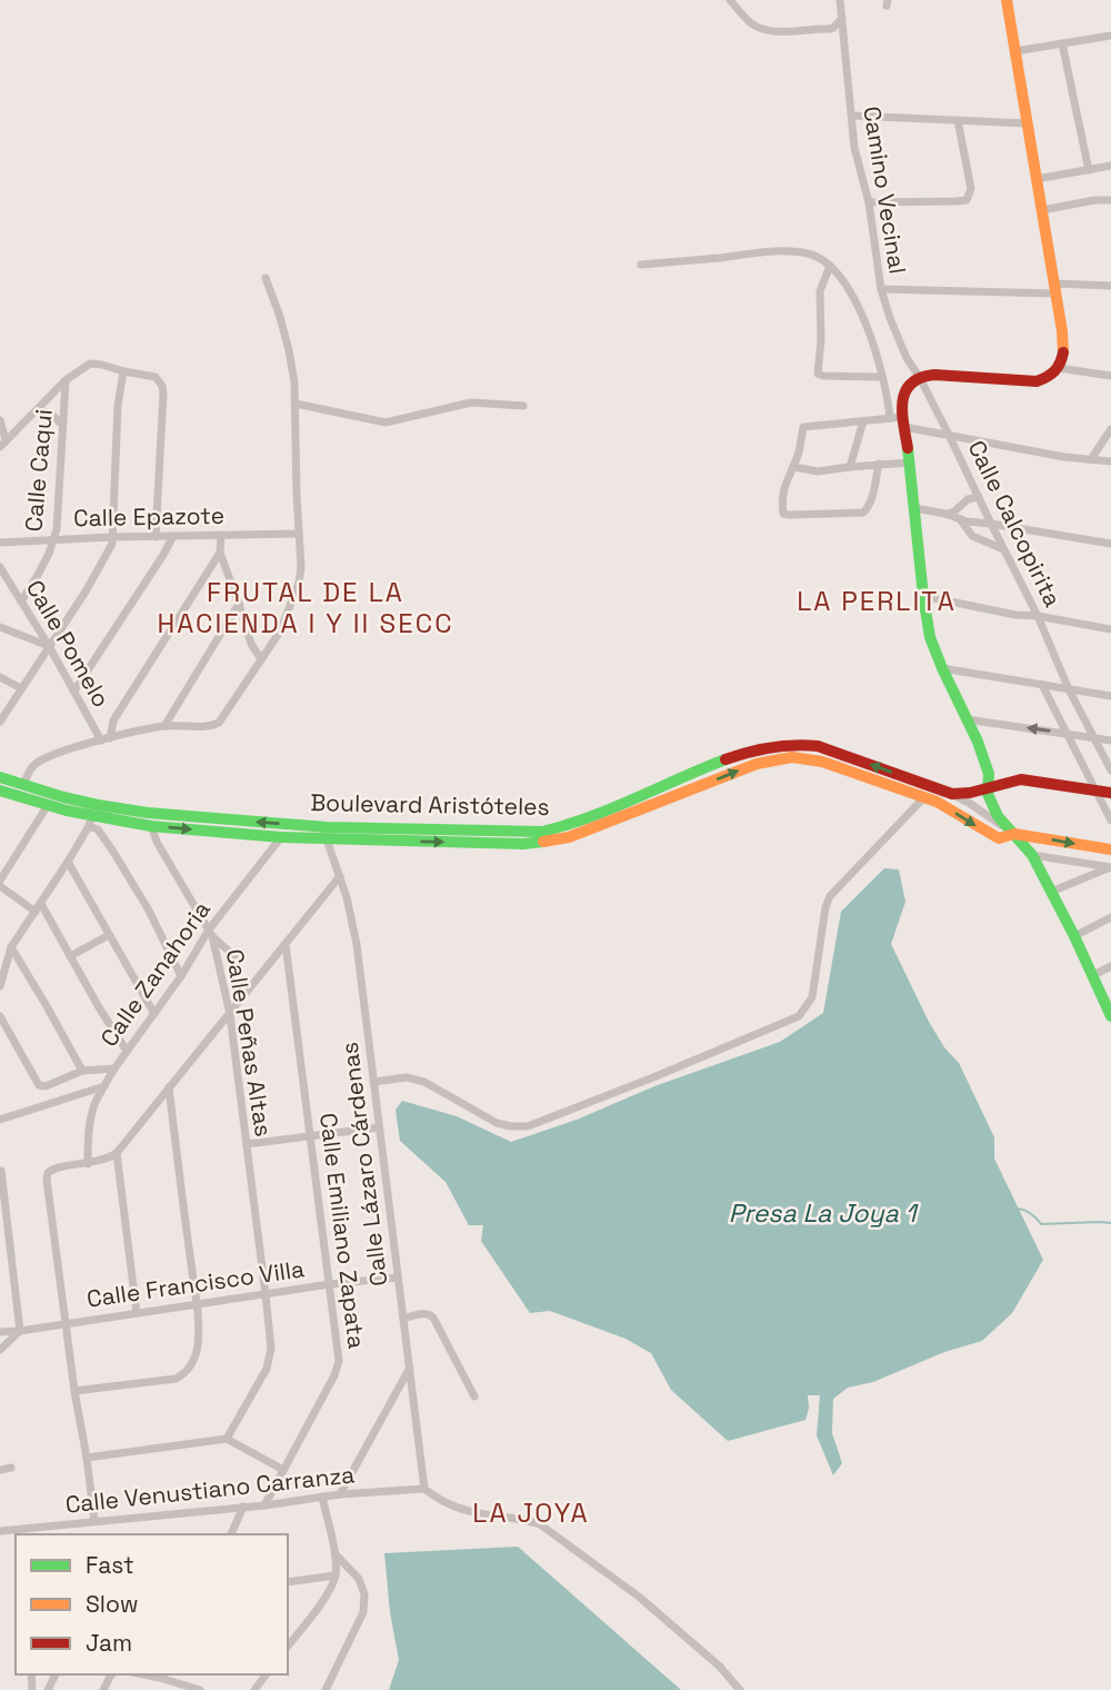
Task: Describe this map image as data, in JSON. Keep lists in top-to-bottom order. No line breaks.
{"streets":{"street":["Camino Vecinal","Calle Caqui","Calle Epazote","Calle Calcopirita","Calle Pomelo","Boulevard Aristóteles","Calle Zanahoria","Calle Peñas Altas","Calle Lázaro Cárdenas","Calle Emiliano Zapata","Calle Francisco Villa","Calle Venustiano Carranza"]},"crossings":[["Camino Vecinal","Calle Calcopirita"],["Calle Caqui","Calle Epazote"],["Calle Caqui","Calle Pomelo"],["Boulevard Aristóteles","Calle Zanahoria"],["Boulevard Aristóteles","Calle Peñas Altas"],["Boulevard Aristóteles","Calle Lázaro Cárdenas"],["Calle Zanahoria","Calle Peñas Altas"],["Calle Peñas Altas","Calle Francisco Villa"],["Calle Lázaro Cárdenas","Calle Francisco Villa"],["Calle Lázaro Cárdenas","Calle Venustiano Carranza"],["Calle Emiliano Zapata","Calle Francisco Villa"],["Calle Emiliano Zapata","Calle Venustiano Carranza"]],"districts":["FRUTAL DE LA HACIENDA I Y II SECC","LA PERLITA","LA JOYA"],"water":["Presa La Joya 1"],"legend":["Fast","Slow","Jam"]}
